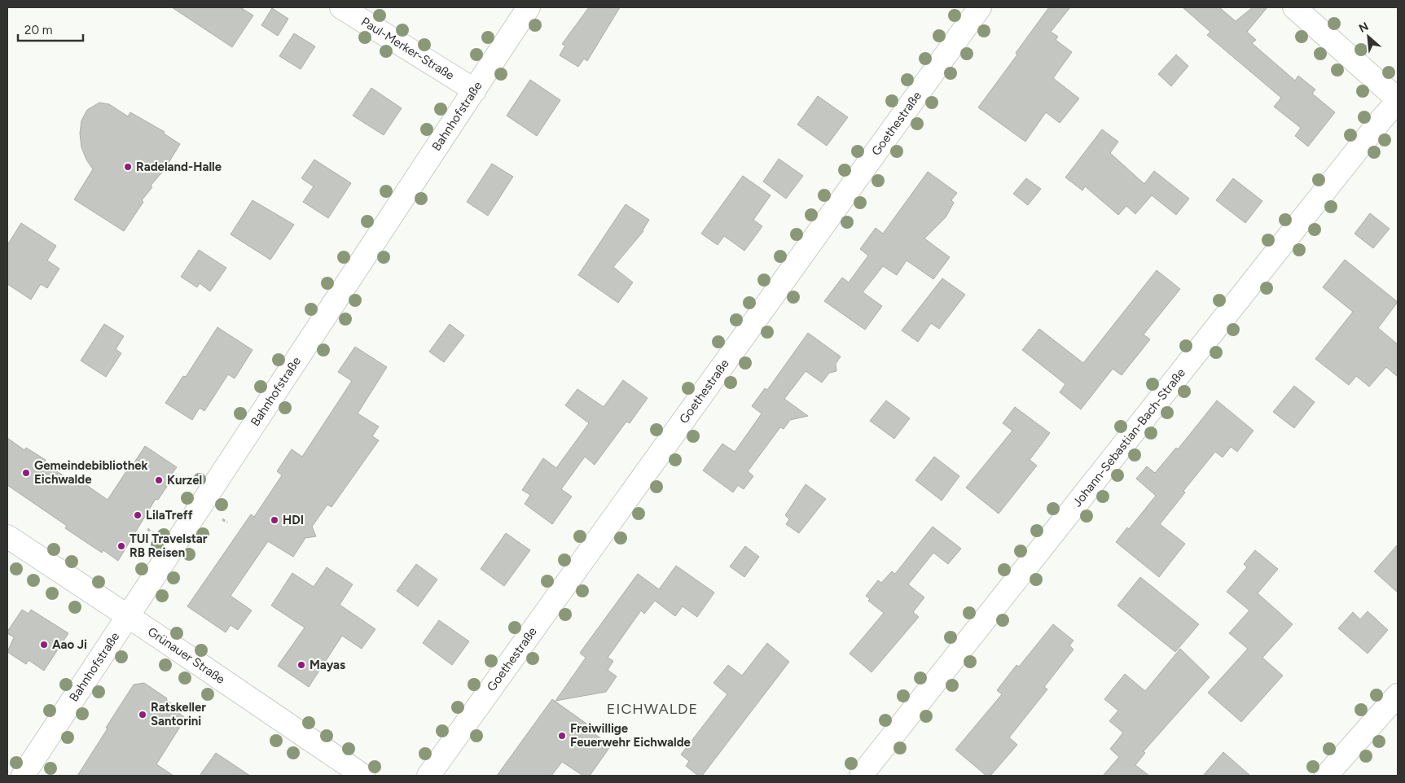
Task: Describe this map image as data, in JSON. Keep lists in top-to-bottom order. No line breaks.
{"streets":{"street":["Paul-Merker-Straße","Bahnhofstraße","Goethestraße","Johann-Sebastian-Bach-Straße","Grünauer Straße"]},"crossings":[["Paul-Merker-Straße","Bahnhofstraße"],["Bahnhofstraße","Grünauer Straße"]],"districts":["EICHWALDE"],"places":["Radeland-Halle","Gemeindebibliothek Eichwalde","Kurzel","LilaTreff","HDI","TUI Travelstar RB Reisen","Aao Ji","Mayas","Ratskeller Santorini","Freiwillige Feuerwehr Eichwalde"],"scale_bar":"20 m","north":"top left"}
